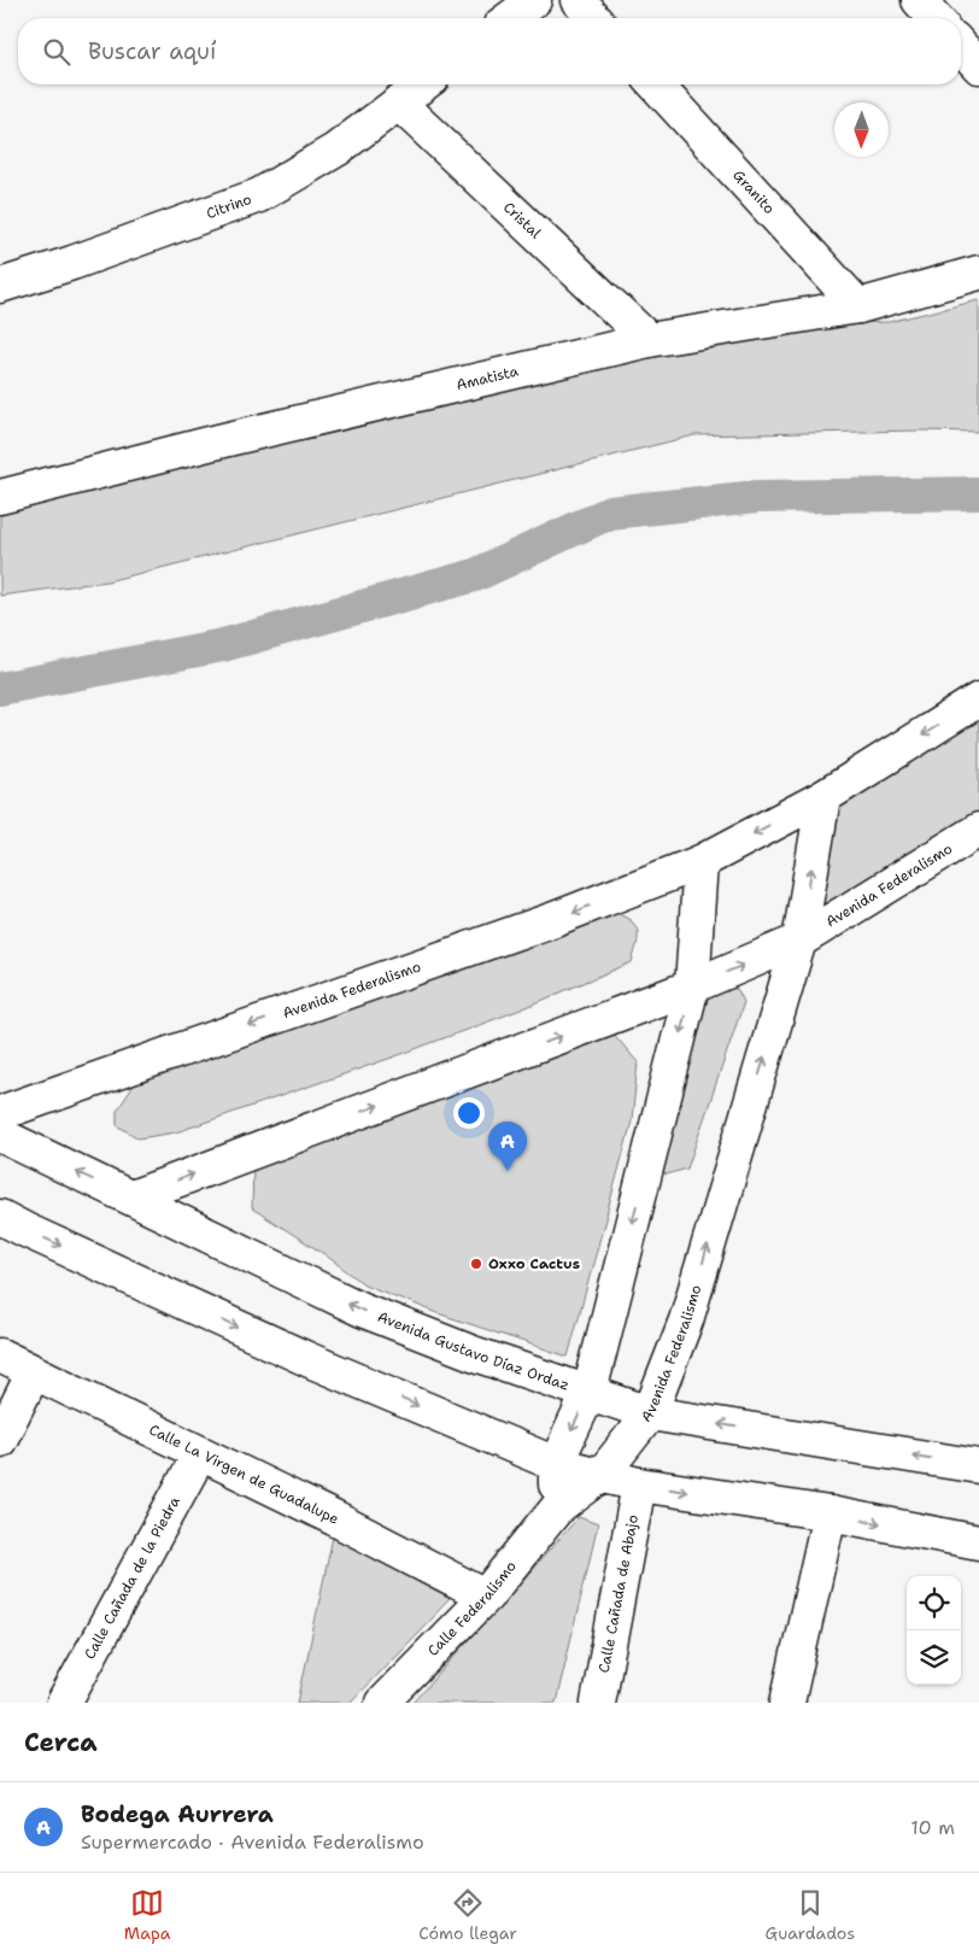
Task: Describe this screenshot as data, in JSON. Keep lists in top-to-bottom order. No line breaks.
{"streets":{"street":["Granito","Citrino","Cristal","Amatista","Avenida Federalismo","Avenida Gustavo Díaz Ordaz","Calle La Virgen de Guadalupe","Calle Cañada de la Piedra","Calle Cañada de Abajo","Calle Federalismo"]},"crossings":[["Granito","Amatista"],["Citrino","Cristal"],["Cristal","Amatista"],["Avenida Federalismo","Avenida Gustavo Díaz Ordaz"],["Avenida Federalismo","Calle Federalismo"],["Calle La Virgen de Guadalupe","Calle Cañada de la Piedra"],["Calle La Virgen de Guadalupe","Calle Federalismo"]],"places":["Oxxo Cactus"],"north":"bottom","page":{"search":"Buscar aquí","pins":"A","heading":"Cerca","list":[{"mark":"A","name":"Bodega Aurrera","note":"Supermercado · Avenida Federalismo","value":"10 m"}],"nav":["Mapa","Cómo llegar","Guardados"]}}
